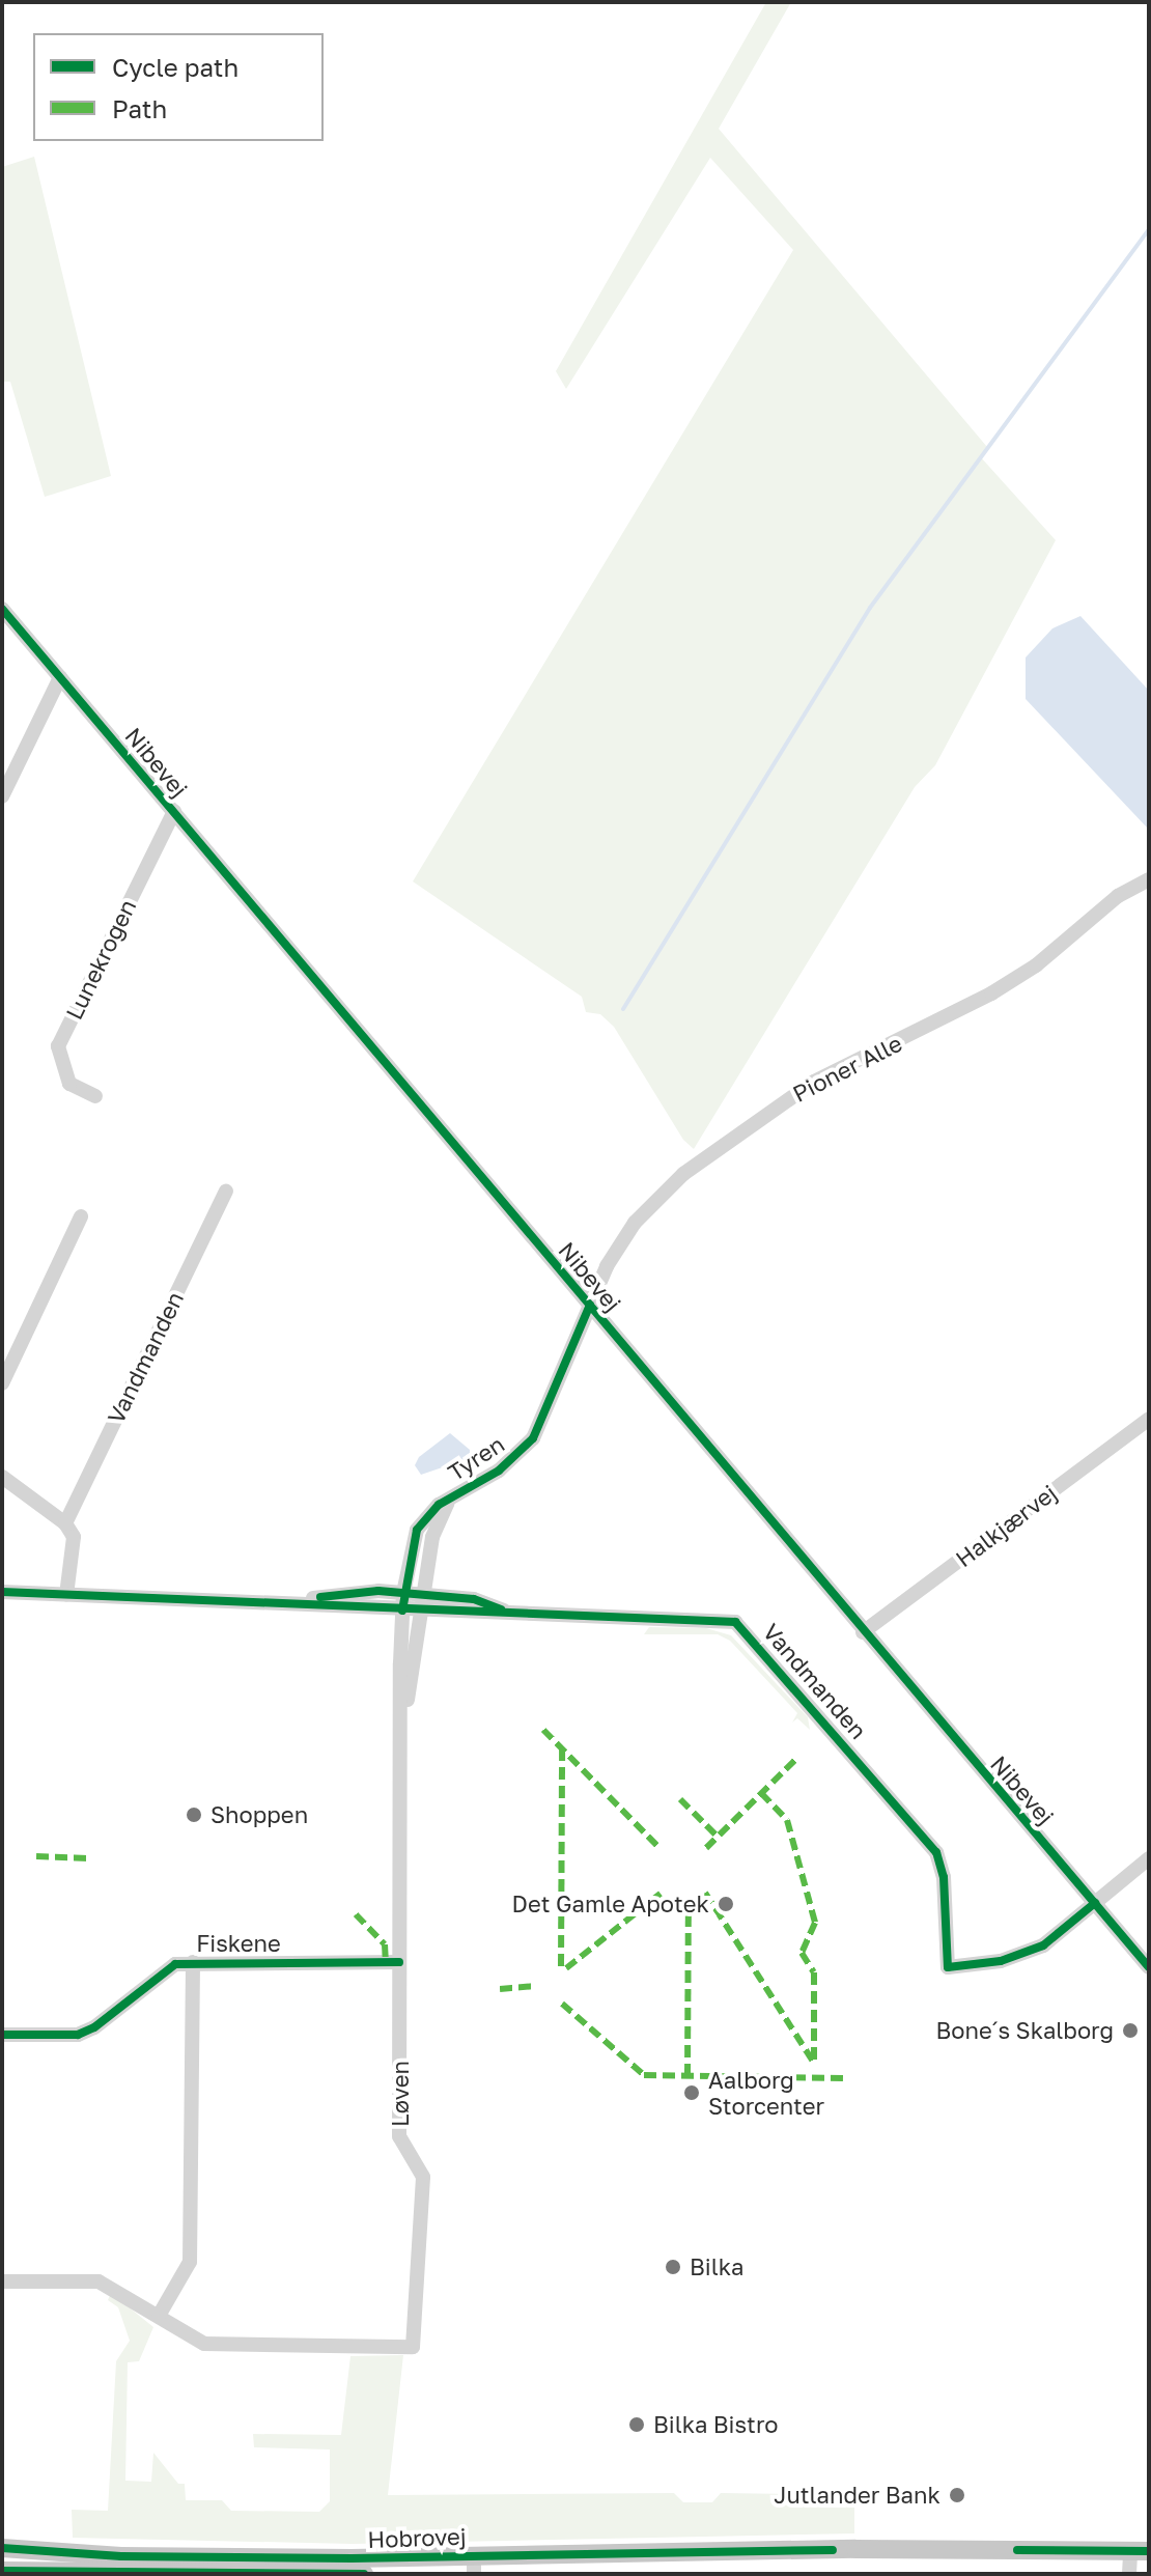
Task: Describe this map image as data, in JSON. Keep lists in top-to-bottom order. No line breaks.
{"streets":{"main road":["Hobrovej"],"street":["Nibevej","Lunekrogen","Pioner Alle","Vandmanden","Tyren","Halkjærvej","Fiskene","Løven"]},"crossings":[["Nibevej","Lunekrogen"],["Nibevej","Pioner Alle"],["Nibevej","Vandmanden"],["Nibevej","Tyren"],["Nibevej","Halkjærvej"],["Pioner Alle","Tyren"],["Vandmanden","Tyren"],["Vandmanden","Løven"],["Tyren","Løven"],["Fiskene","Løven"]],"places":["Shoppen","Det Gamle Apotek","Bone´s Skalborg","Aalborg Storcenter","Bilka","Bilka Bistro","Jutlander Bank"],"legend":["Cycle path","Path"]}
